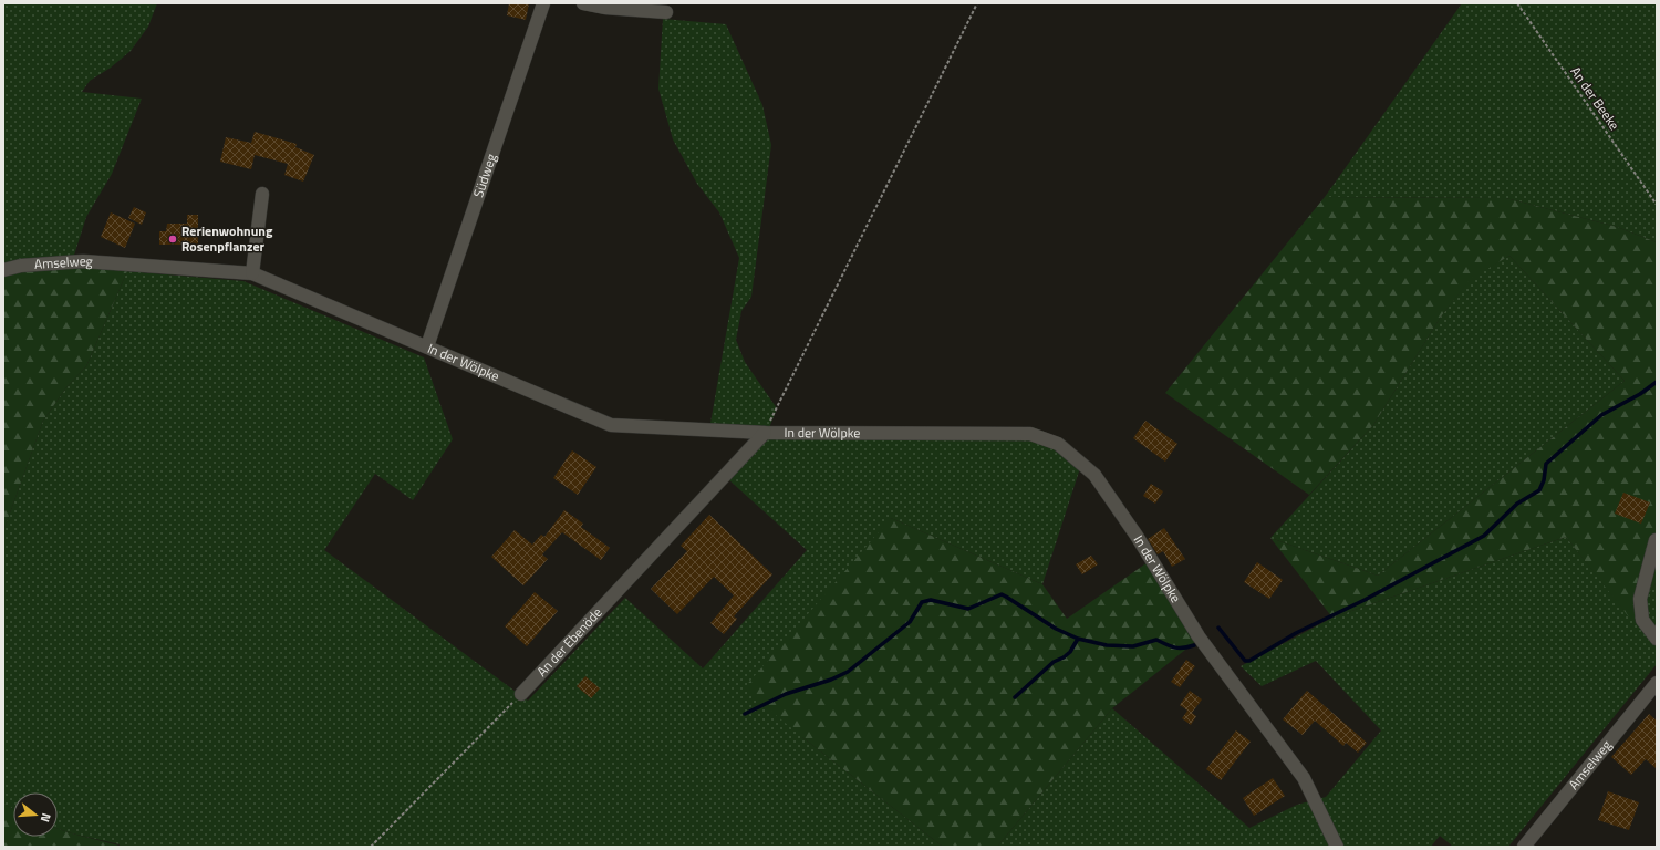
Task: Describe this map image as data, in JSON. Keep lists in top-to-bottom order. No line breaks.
{"streets":{"street":["Südweg","Amselweg","In der Wölpke","An der Ebenöde"],"path":["An der Beeke"]},"crossings":[["Südweg","In der Wölpke"],["Amselweg","In der Wölpke"],["In der Wölpke","An der Ebenöde"]],"places":["Rerienwohnung Rosenpflanzer"],"north":"right"}
